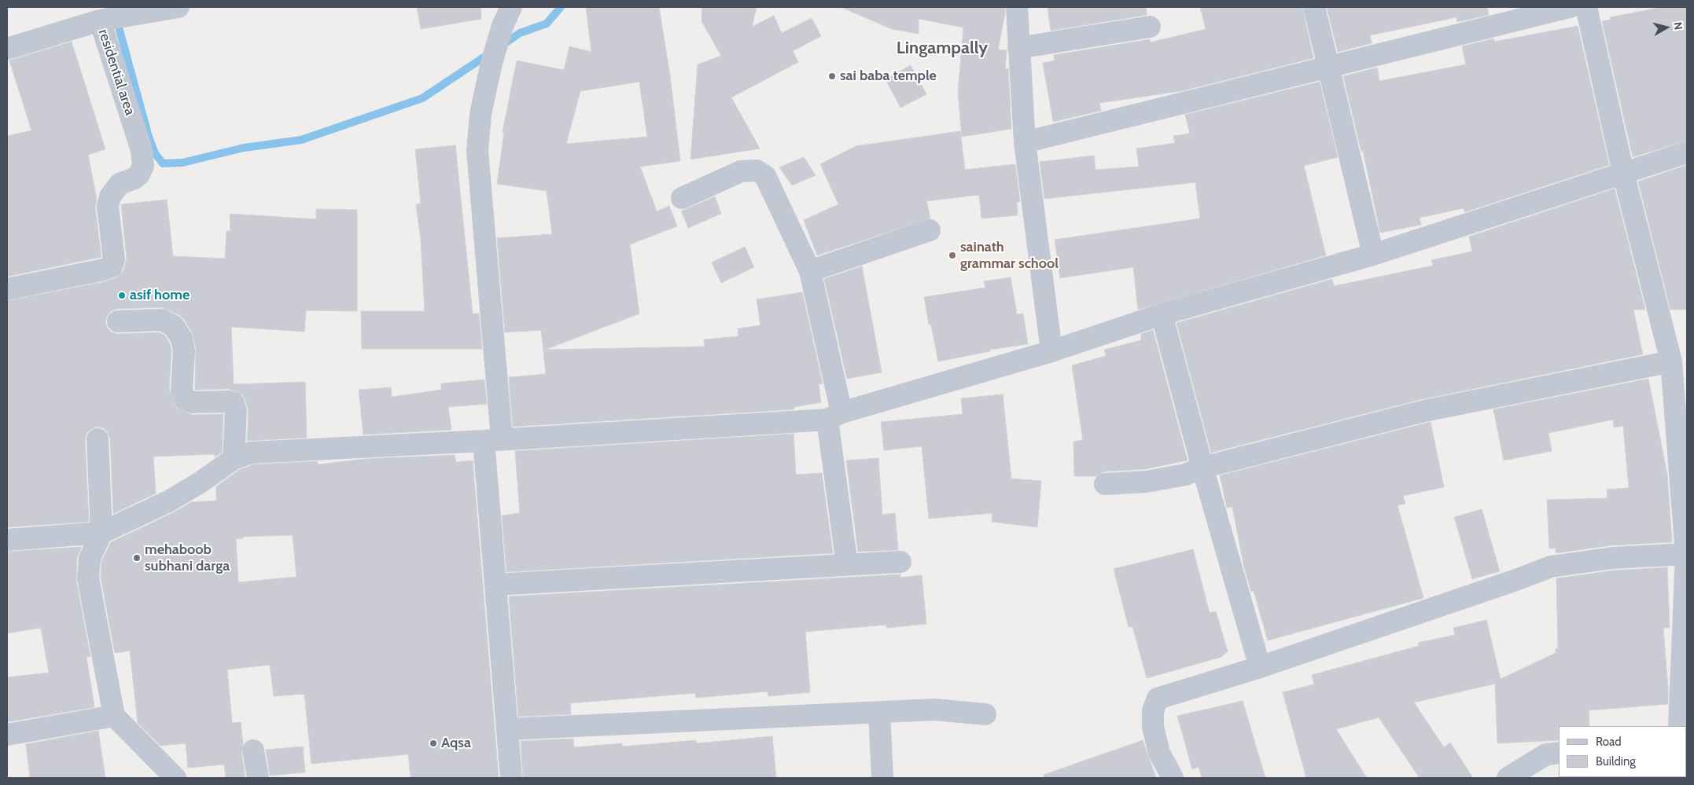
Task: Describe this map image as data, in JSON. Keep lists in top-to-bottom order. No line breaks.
{"streets":{"street":["residential area"]},"districts":["Lingampally"],"places":["sai baba temple","sainath grammar school","asif home","mehaboob subhani darga","Aqsa"],"legend":["Road","Building"],"north":"right"}
